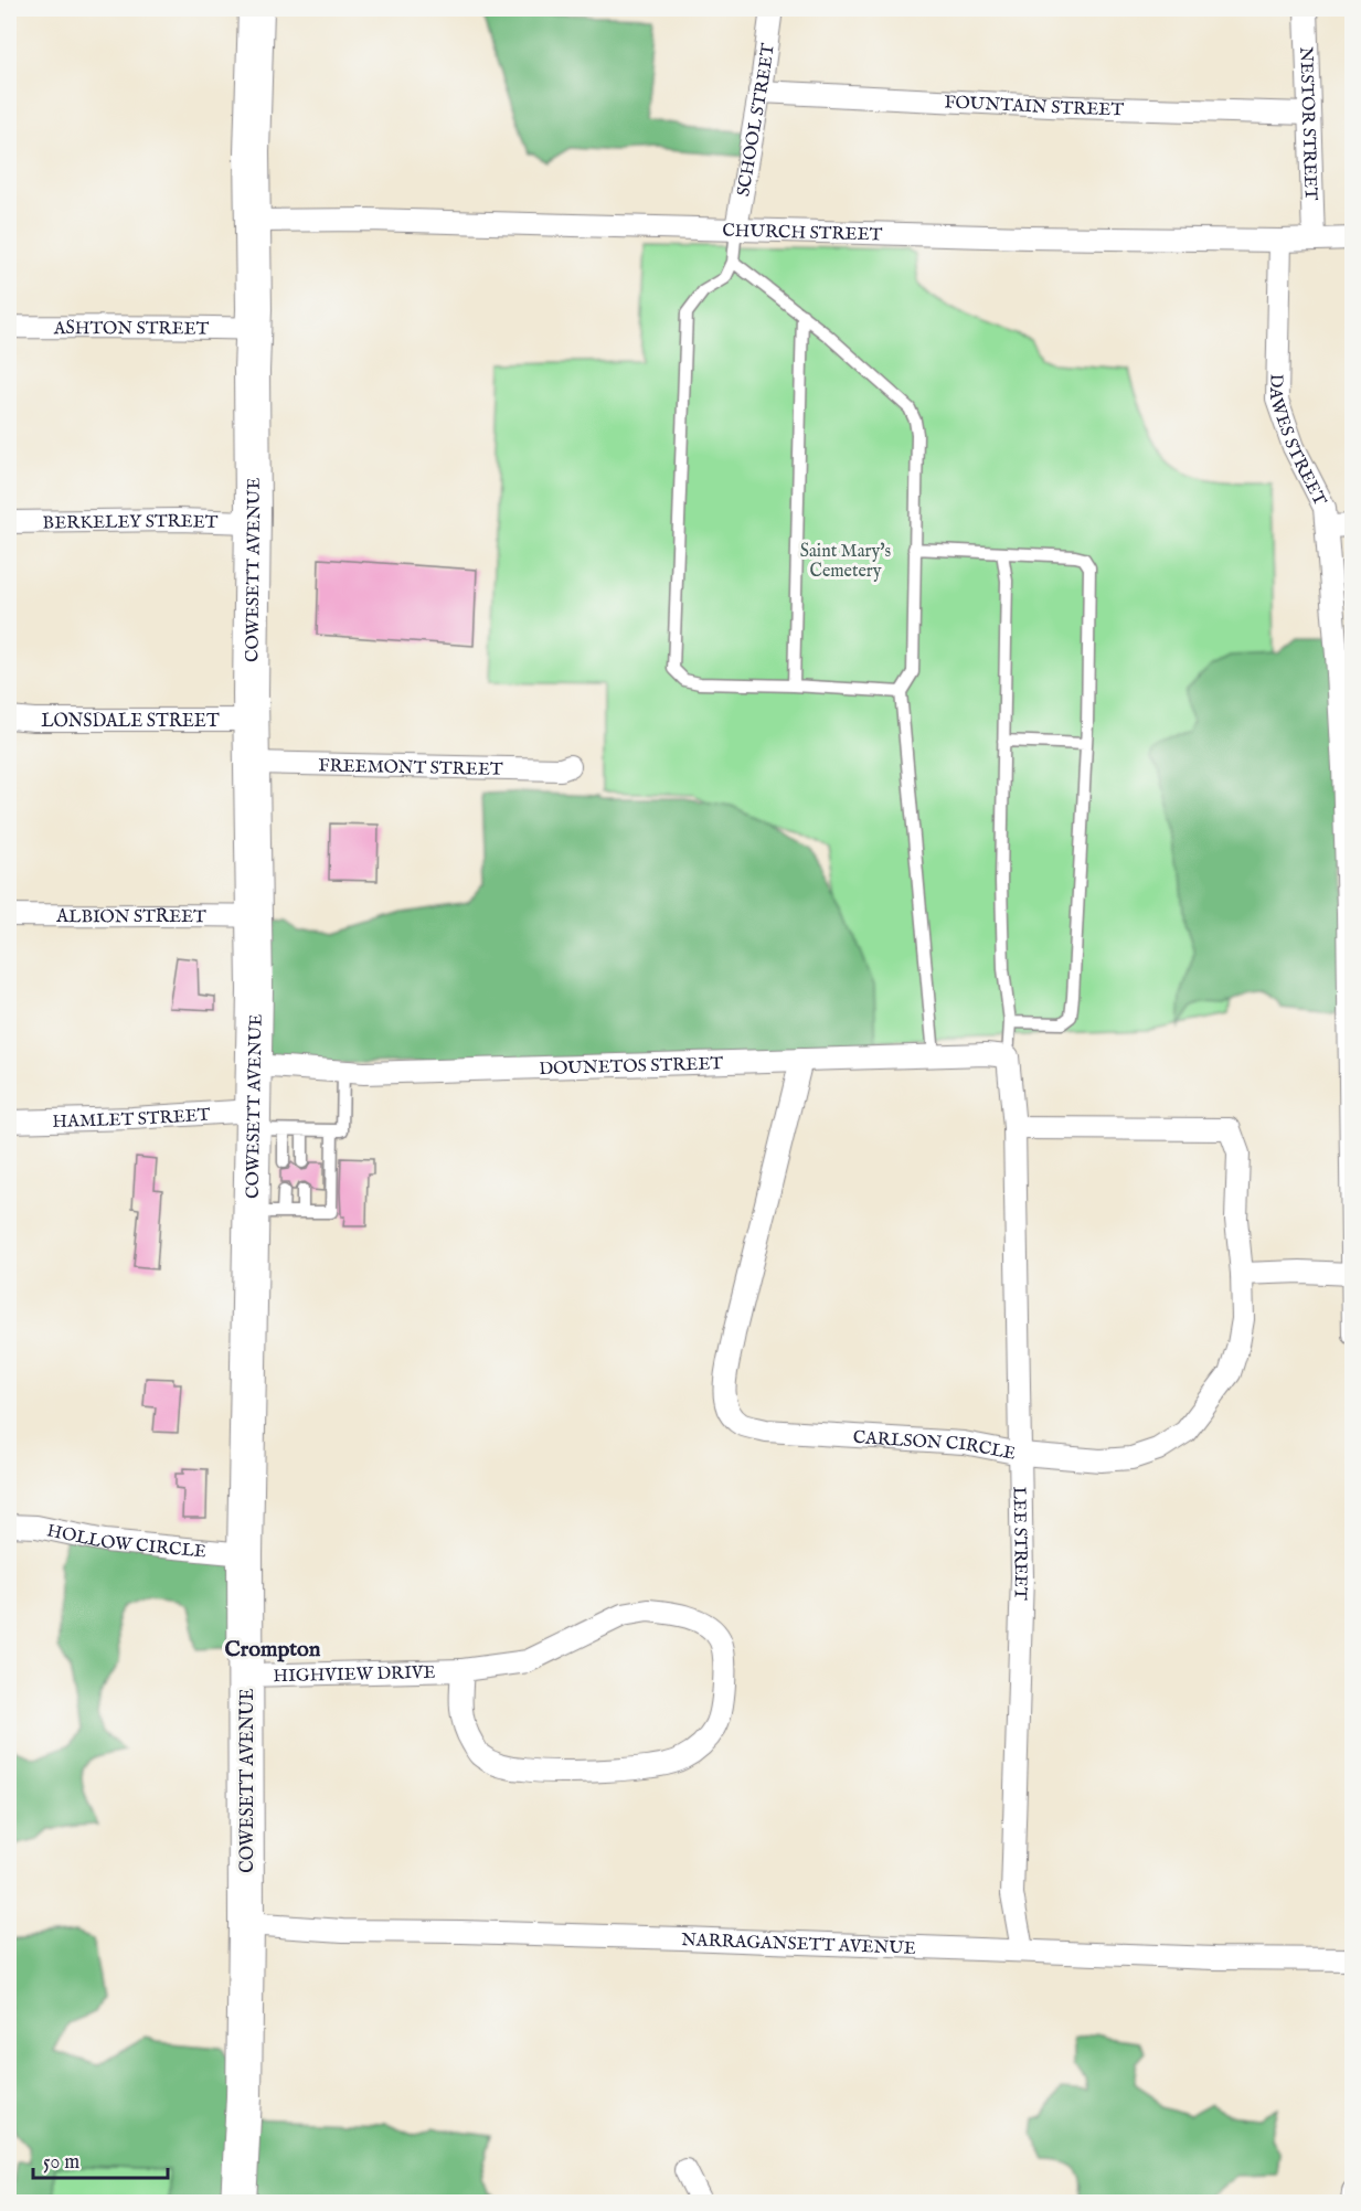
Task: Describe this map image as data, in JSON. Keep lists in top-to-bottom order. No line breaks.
{"streets":{"main road":["COWESETT AVENUE"],"street":["FOUNTAIN STREET","SCHOOL STREET","NESTOR STREET","CHURCH STREET","ASHTON STREET","DAWES STREET","BERKELEY STREET","LONSDALE STREET","FREEMONT STREET","ALBION STREET","DOUNETOS STREET","HAMLET STREET","CARLSON CIRCLE","HOLLOW CIRCLE","LEE STREET","HIGHVIEW DRIVE","NARRAGANSETT AVENUE"]},"crossings":[["FOUNTAIN STREET","SCHOOL STREET"],["FOUNTAIN STREET","NESTOR STREET"],["SCHOOL STREET","CHURCH STREET"],["NESTOR STREET","CHURCH STREET"],["CHURCH STREET","DAWES STREET"],["CHURCH STREET","COWESETT AVENUE"],["ASHTON STREET","COWESETT AVENUE"],["BERKELEY STREET","COWESETT AVENUE"],["COWESETT AVENUE","LONSDALE STREET"],["COWESETT AVENUE","FREEMONT STREET"],["COWESETT AVENUE","ALBION STREET"],["COWESETT AVENUE","DOUNETOS STREET"],["COWESETT AVENUE","HAMLET STREET"],["COWESETT AVENUE","HOLLOW CIRCLE"],["COWESETT AVENUE","HIGHVIEW DRIVE"],["COWESETT AVENUE","NARRAGANSETT AVENUE"],["DOUNETOS STREET","CARLSON CIRCLE"],["DOUNETOS STREET","LEE STREET"],["CARLSON CIRCLE","LEE STREET"],["LEE STREET","NARRAGANSETT AVENUE"]],"districts":["Crompton"],"parks":["Saint Mary's Cemetery"],"scale_bar":"50 m"}
